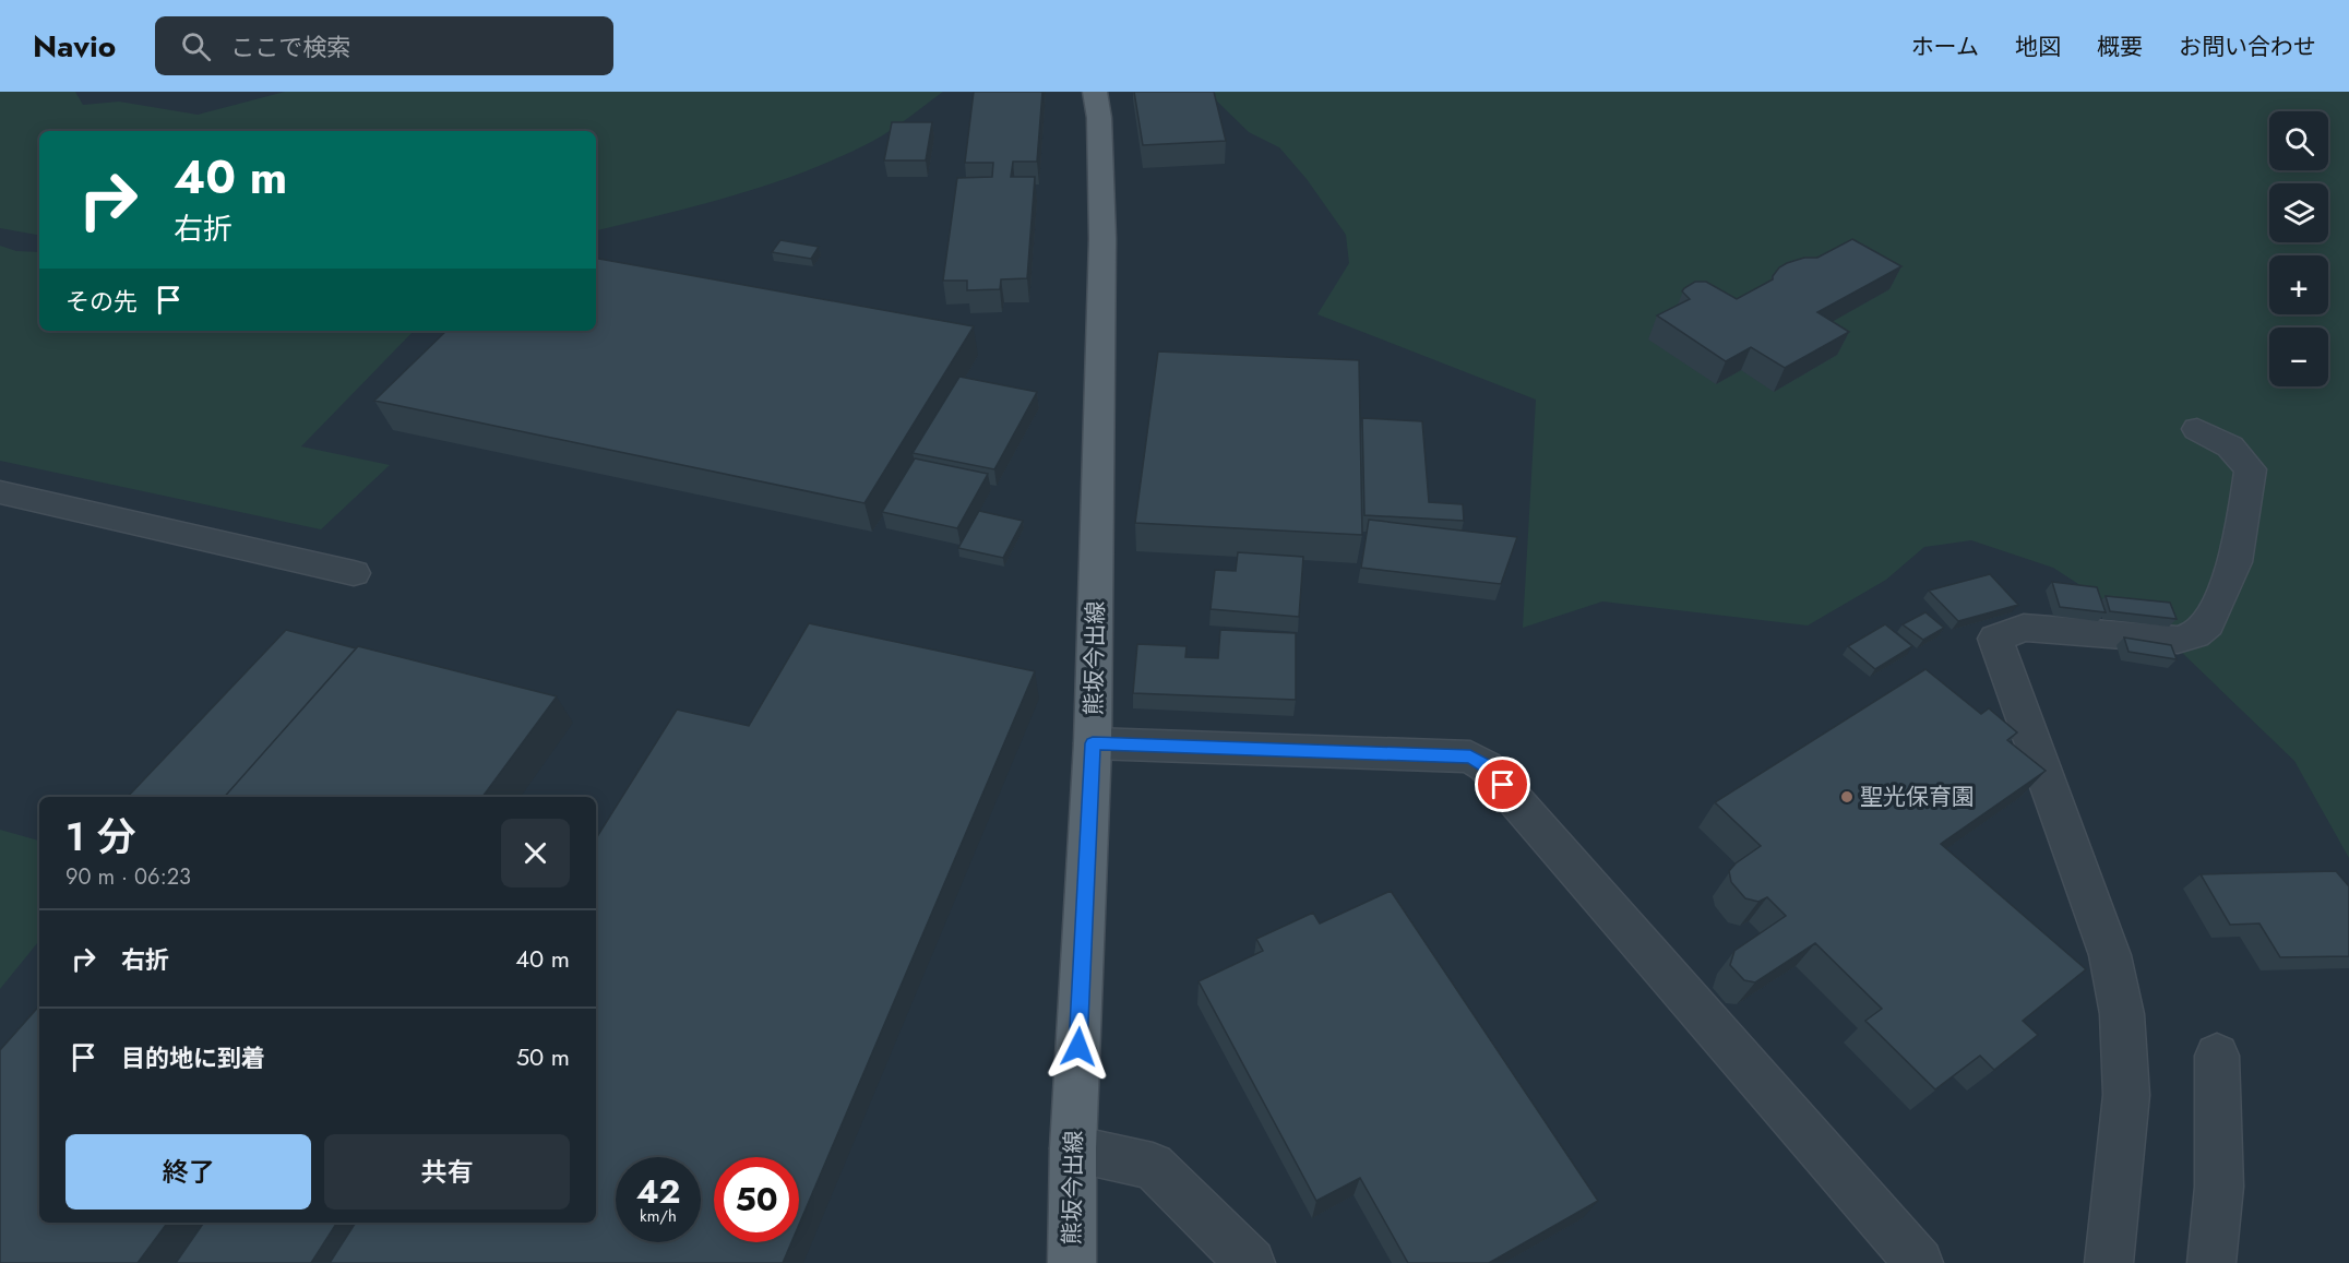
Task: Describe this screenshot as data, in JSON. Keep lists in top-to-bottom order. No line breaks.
{"streets":{"main road":["熊坂今出線"]},"places":["聖光保育園"],"page":{"header":"Navio","search":"ここで検索","nav":["ホーム","地図","概要","お問い合わせ"],"map_buttons":["+","−"],"turn":["40 m","右折"],"then":"その先","heading":["1 分","90 m · 06:23"],"list":[{"name":"右折","value":"40 m"},{"name":"目的地に到着","value":"50 m"}],"buttons":["終了","共有"],"speed":"42 km/h","limit":"50"}}
